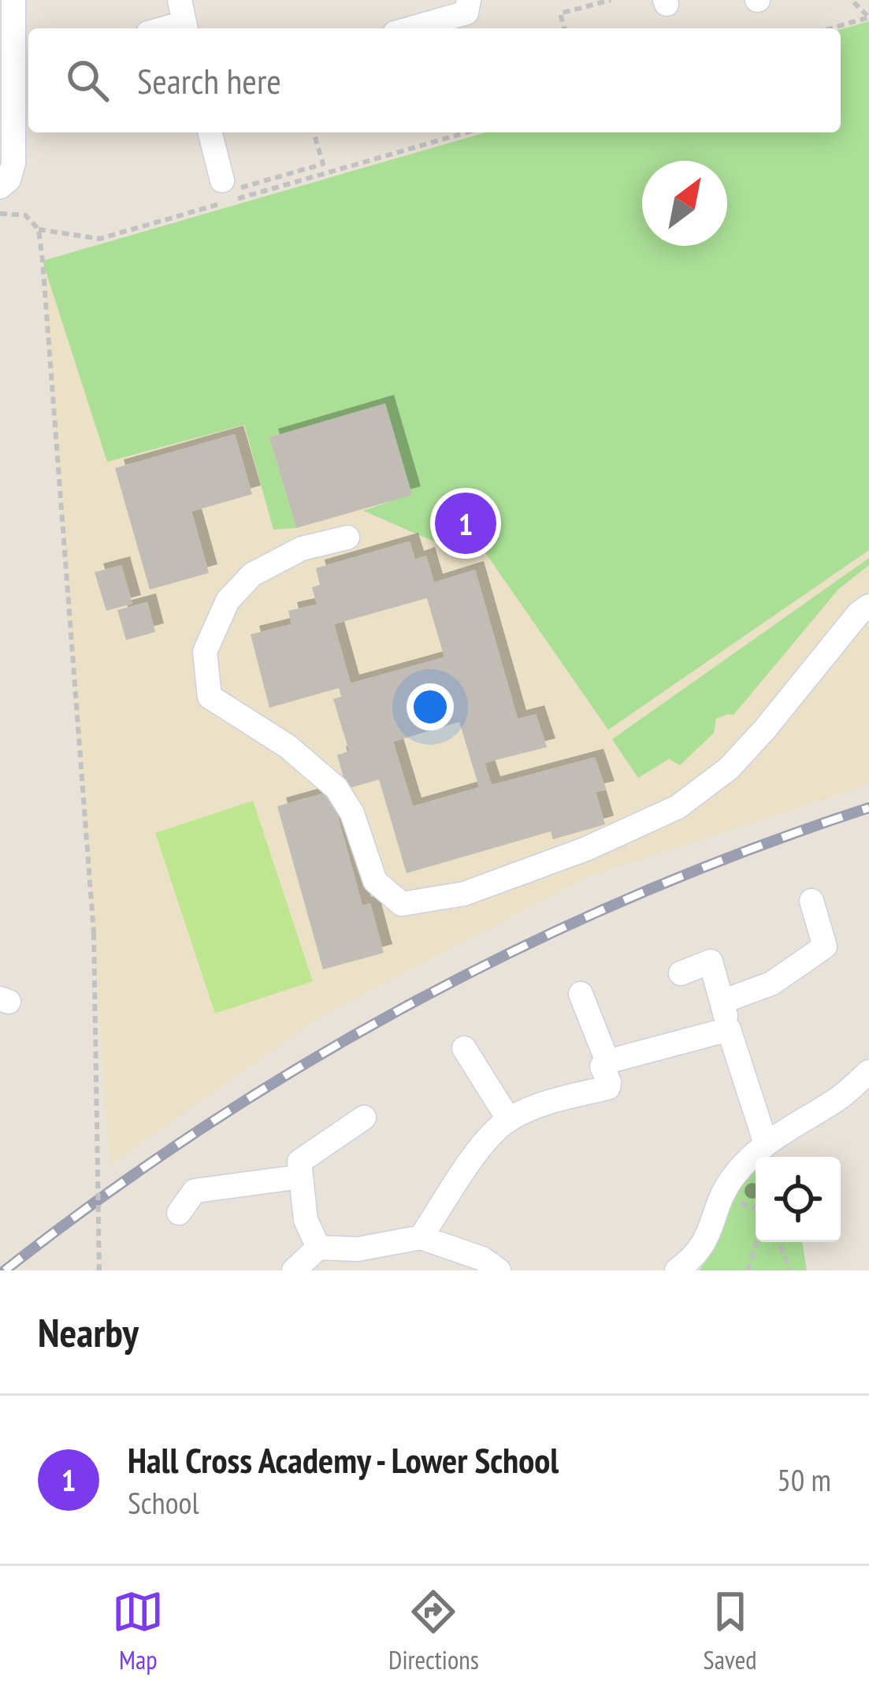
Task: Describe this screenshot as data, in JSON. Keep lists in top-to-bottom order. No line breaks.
{"north":"top right","page":{"search":"Search here","pins":"1","heading":"Nearby","list":[{"mark":"1","name":"Hall Cross Academy - Lower School","note":"School","value":"50 m"}],"nav":["Map","Directions","Saved"]}}
